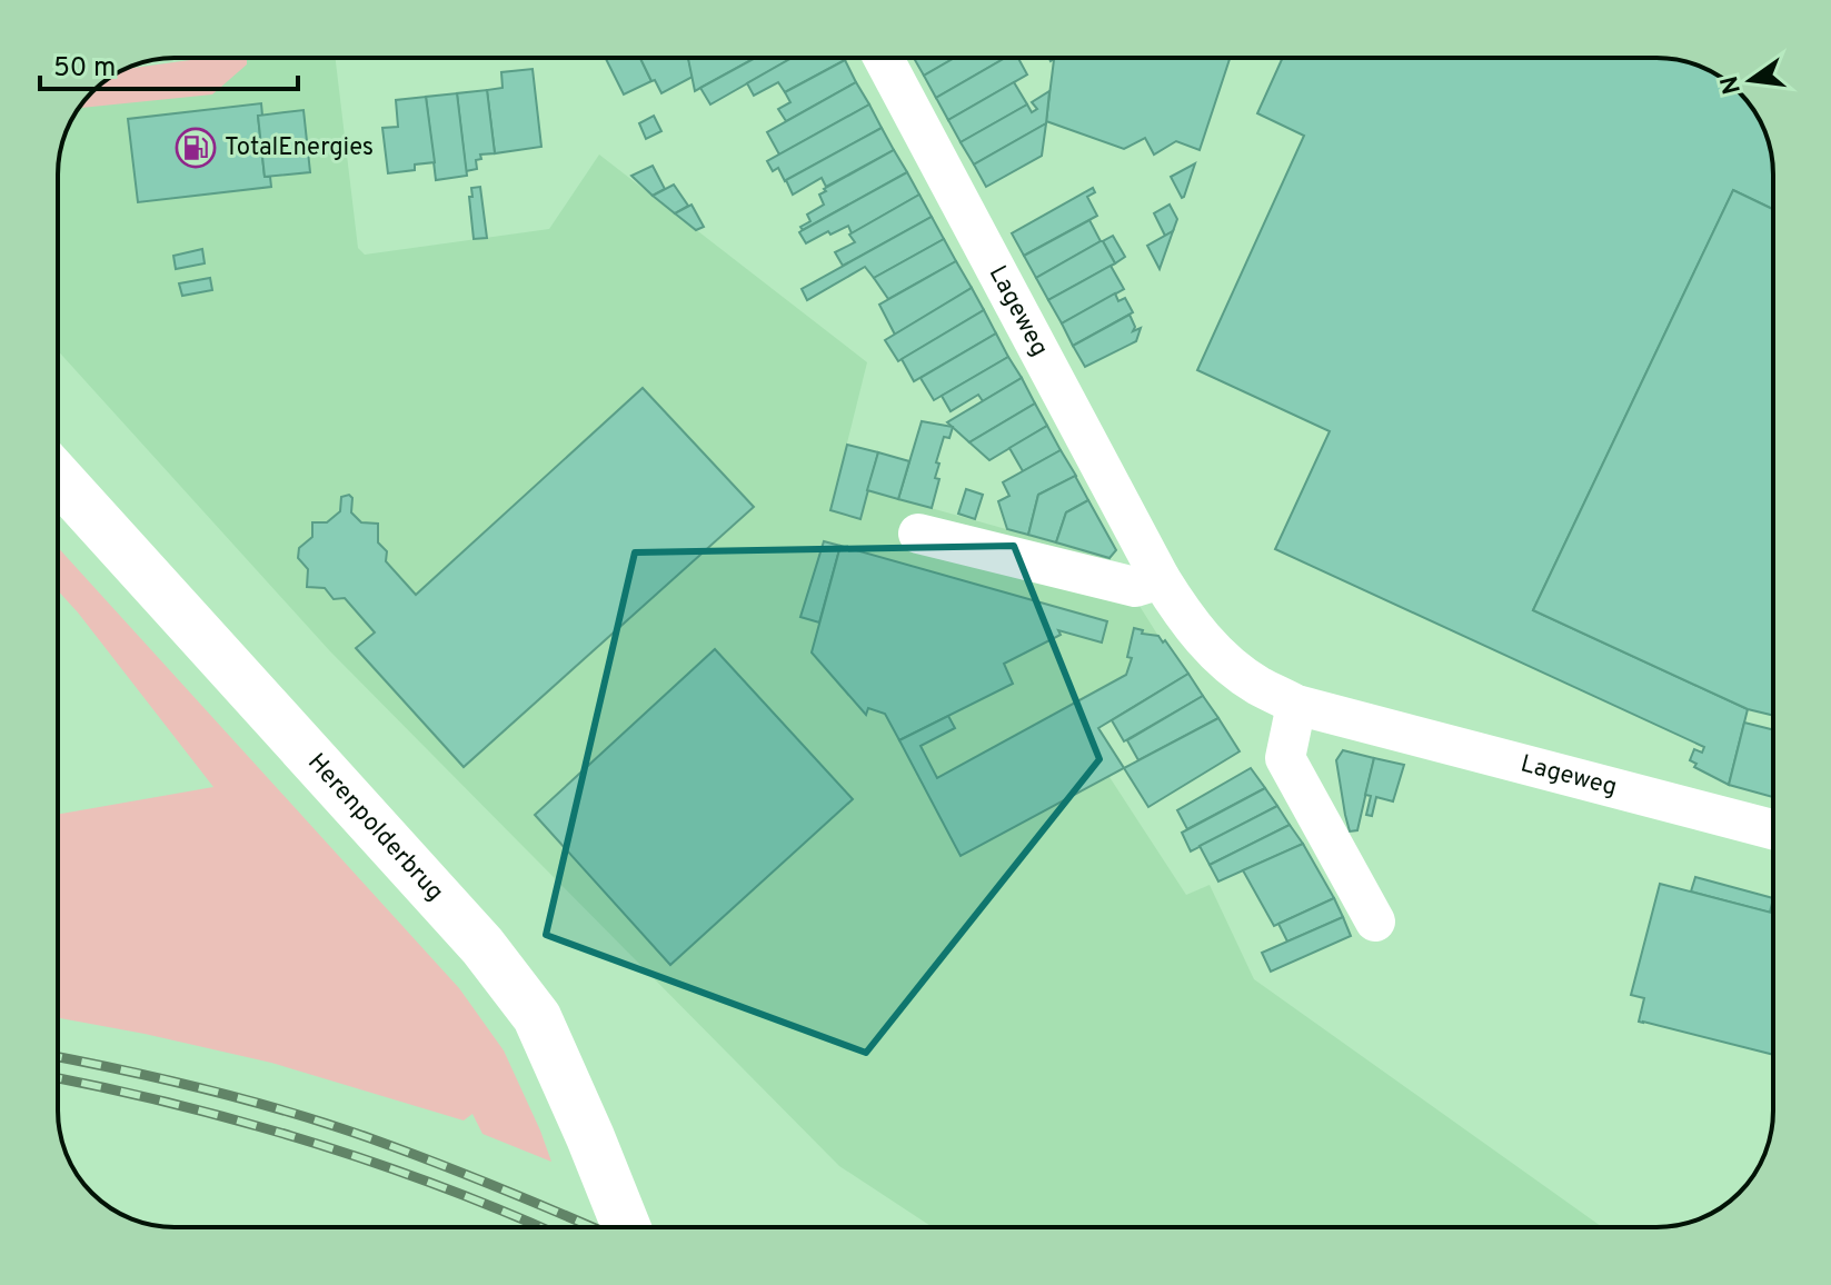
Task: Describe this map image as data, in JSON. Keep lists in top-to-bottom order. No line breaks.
{"streets":{"street":["Lageweg","Herenpolderbrug"]},"places":{"fuel station":["TotalEnergies"]},"scale_bar":"50 m","north":"left"}
